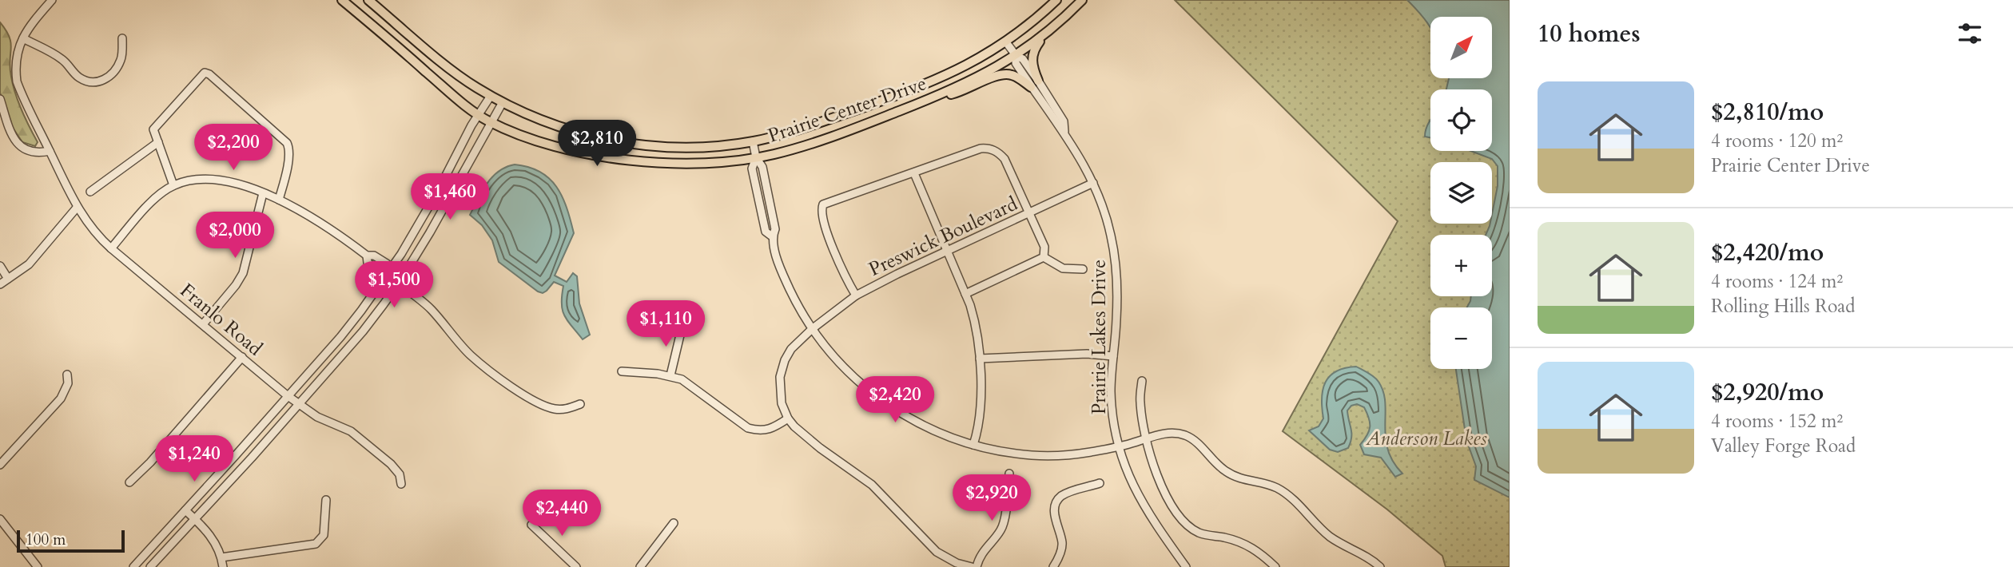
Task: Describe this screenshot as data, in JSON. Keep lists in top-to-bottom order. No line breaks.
{"streets":{"main road":["Prairie Center Drive"],"street":["Preswick Boulevard","Franlo Road","Prairie Lakes Drive"]},"crossings":[["Prairie Center Drive","Prairie Lakes Drive"],["Preswick Boulevard","Prairie Lakes Drive"]],"parks":["Anderson Lakes"],"scale_bar":"100 m","north":"top right","page":{"heading":"10 homes","map_buttons":["+","−"],"list":[{"name":"$2,810/mo","note":"4 rooms · 120 m² · Prairie Center Drive"},{"name":"$2,420/mo","note":"4 rooms · 124 m² · Rolling Hills Road"},{"name":"$2,920/mo","note":"4 rooms · 152 m² · Valley Forge Road"}],"price":["$2,810","$2,200","$1,460","$2,000","$1,500","$1,110","$2,420","$1,240","$2,920","$2,440"],"scale":"100 m"}}
